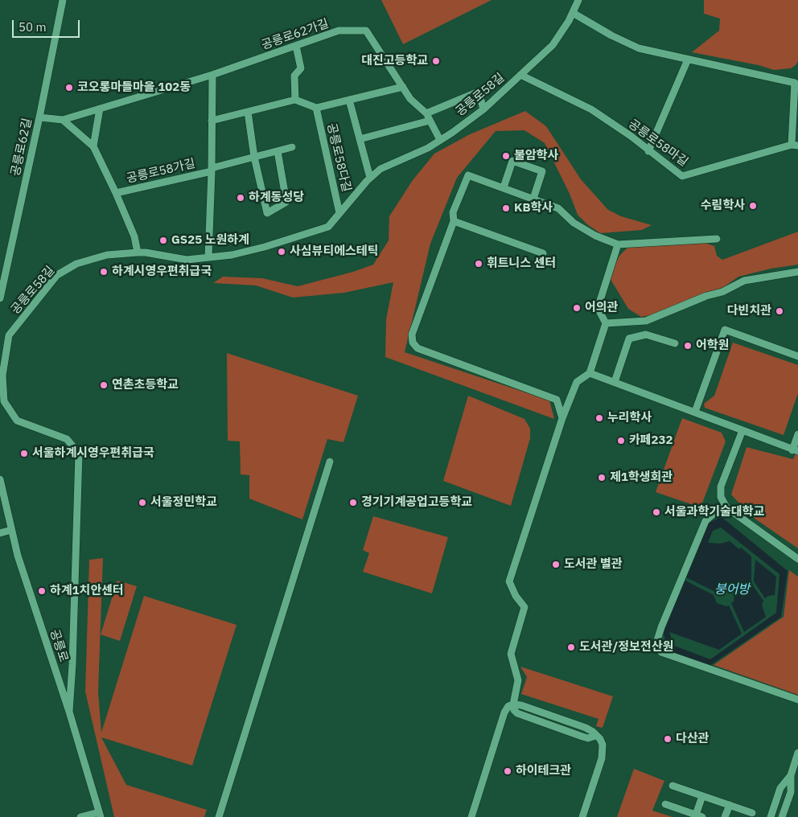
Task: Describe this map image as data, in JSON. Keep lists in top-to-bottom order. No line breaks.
{"streets":{"street":["공릉로62가길","공릉로58길","공릉로58마길","공릉로62길","공릉로58다길","공릉로58가길","공릉로"]},"crossings":[["공릉로62가길","공릉로62길"],["공릉로58길","공릉로58마길"],["공릉로58길","공릉로58다길"],["공릉로58길","공릉로58가길"],["공릉로58길","공릉로"]],"water":["붕어방"],"places":["대진고등학교","코오롱마들마을 102동","불암학사","하계동성당","수림학사","KB학사","GS25 노원하계","사심뷰티에스테틱","휘트니스 센터","하계시영우편취급국","어의관","다빈치관","어학원","연촌초등학교","누리학사","카페232","서울하계시영우편취급국","제1학생회관","서울정민학교","경기기계공업고등학교","서울과학기술대학교","도서관 별관","하계1치안센터","도서관/정보전산원","다산관","하이테크관"],"scale_bar":"50 m"}
